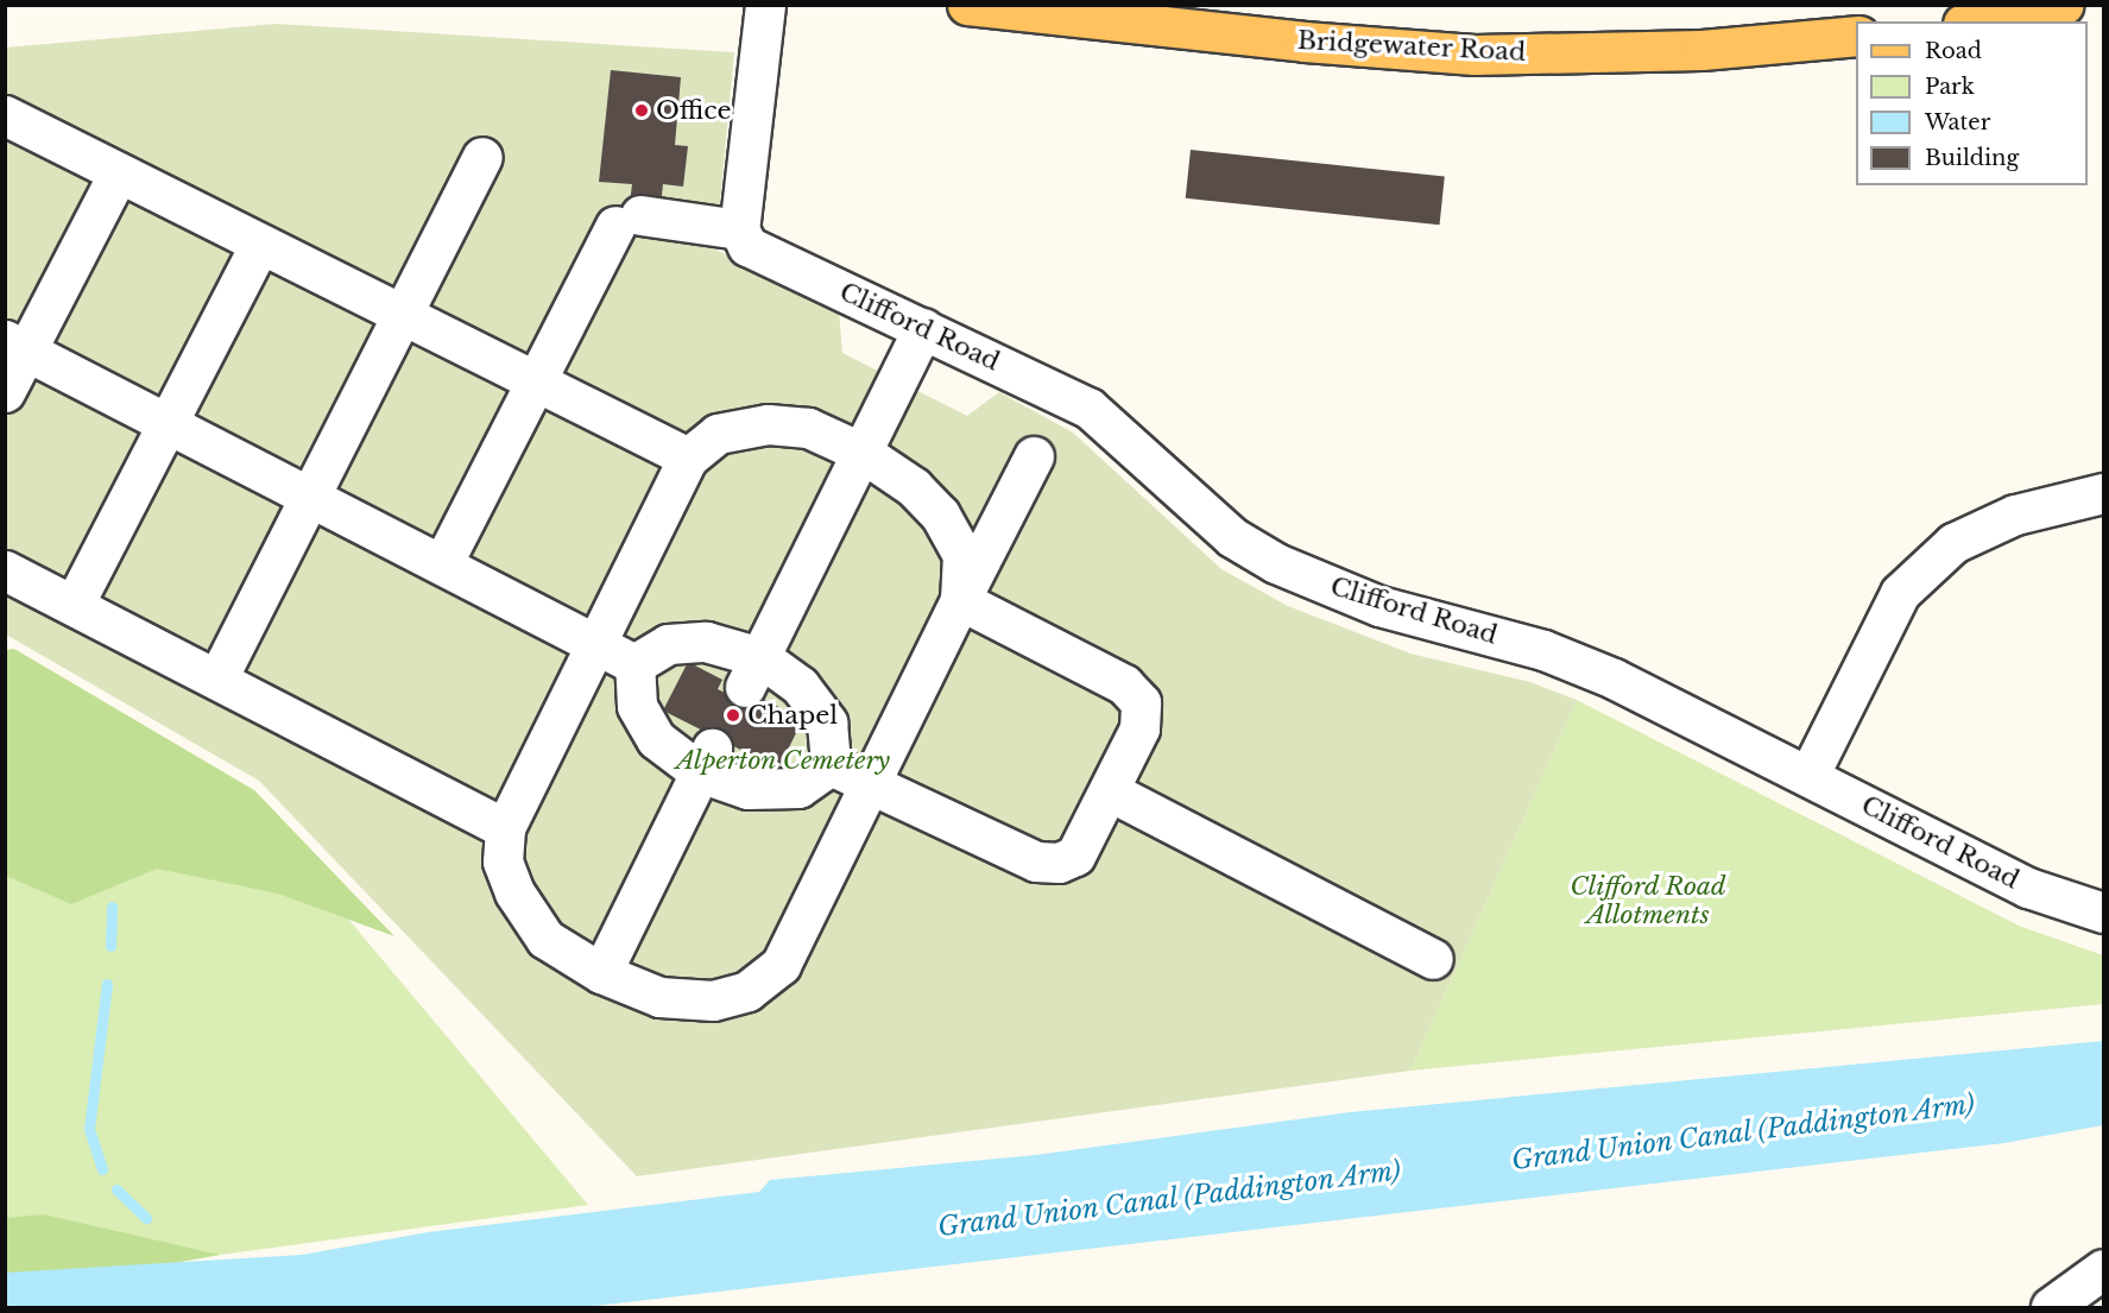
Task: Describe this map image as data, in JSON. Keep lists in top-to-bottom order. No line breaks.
{"streets":{"main road":["Bridgewater Road"],"street":["Clifford Road"]},"water":["Grand Union Canal (Paddington Arm)"],"parks":["Alperton Cemetery","Clifford Road Allotments"],"places":["Office","Chapel"],"legend":["Road","Park","Water","Building"]}
